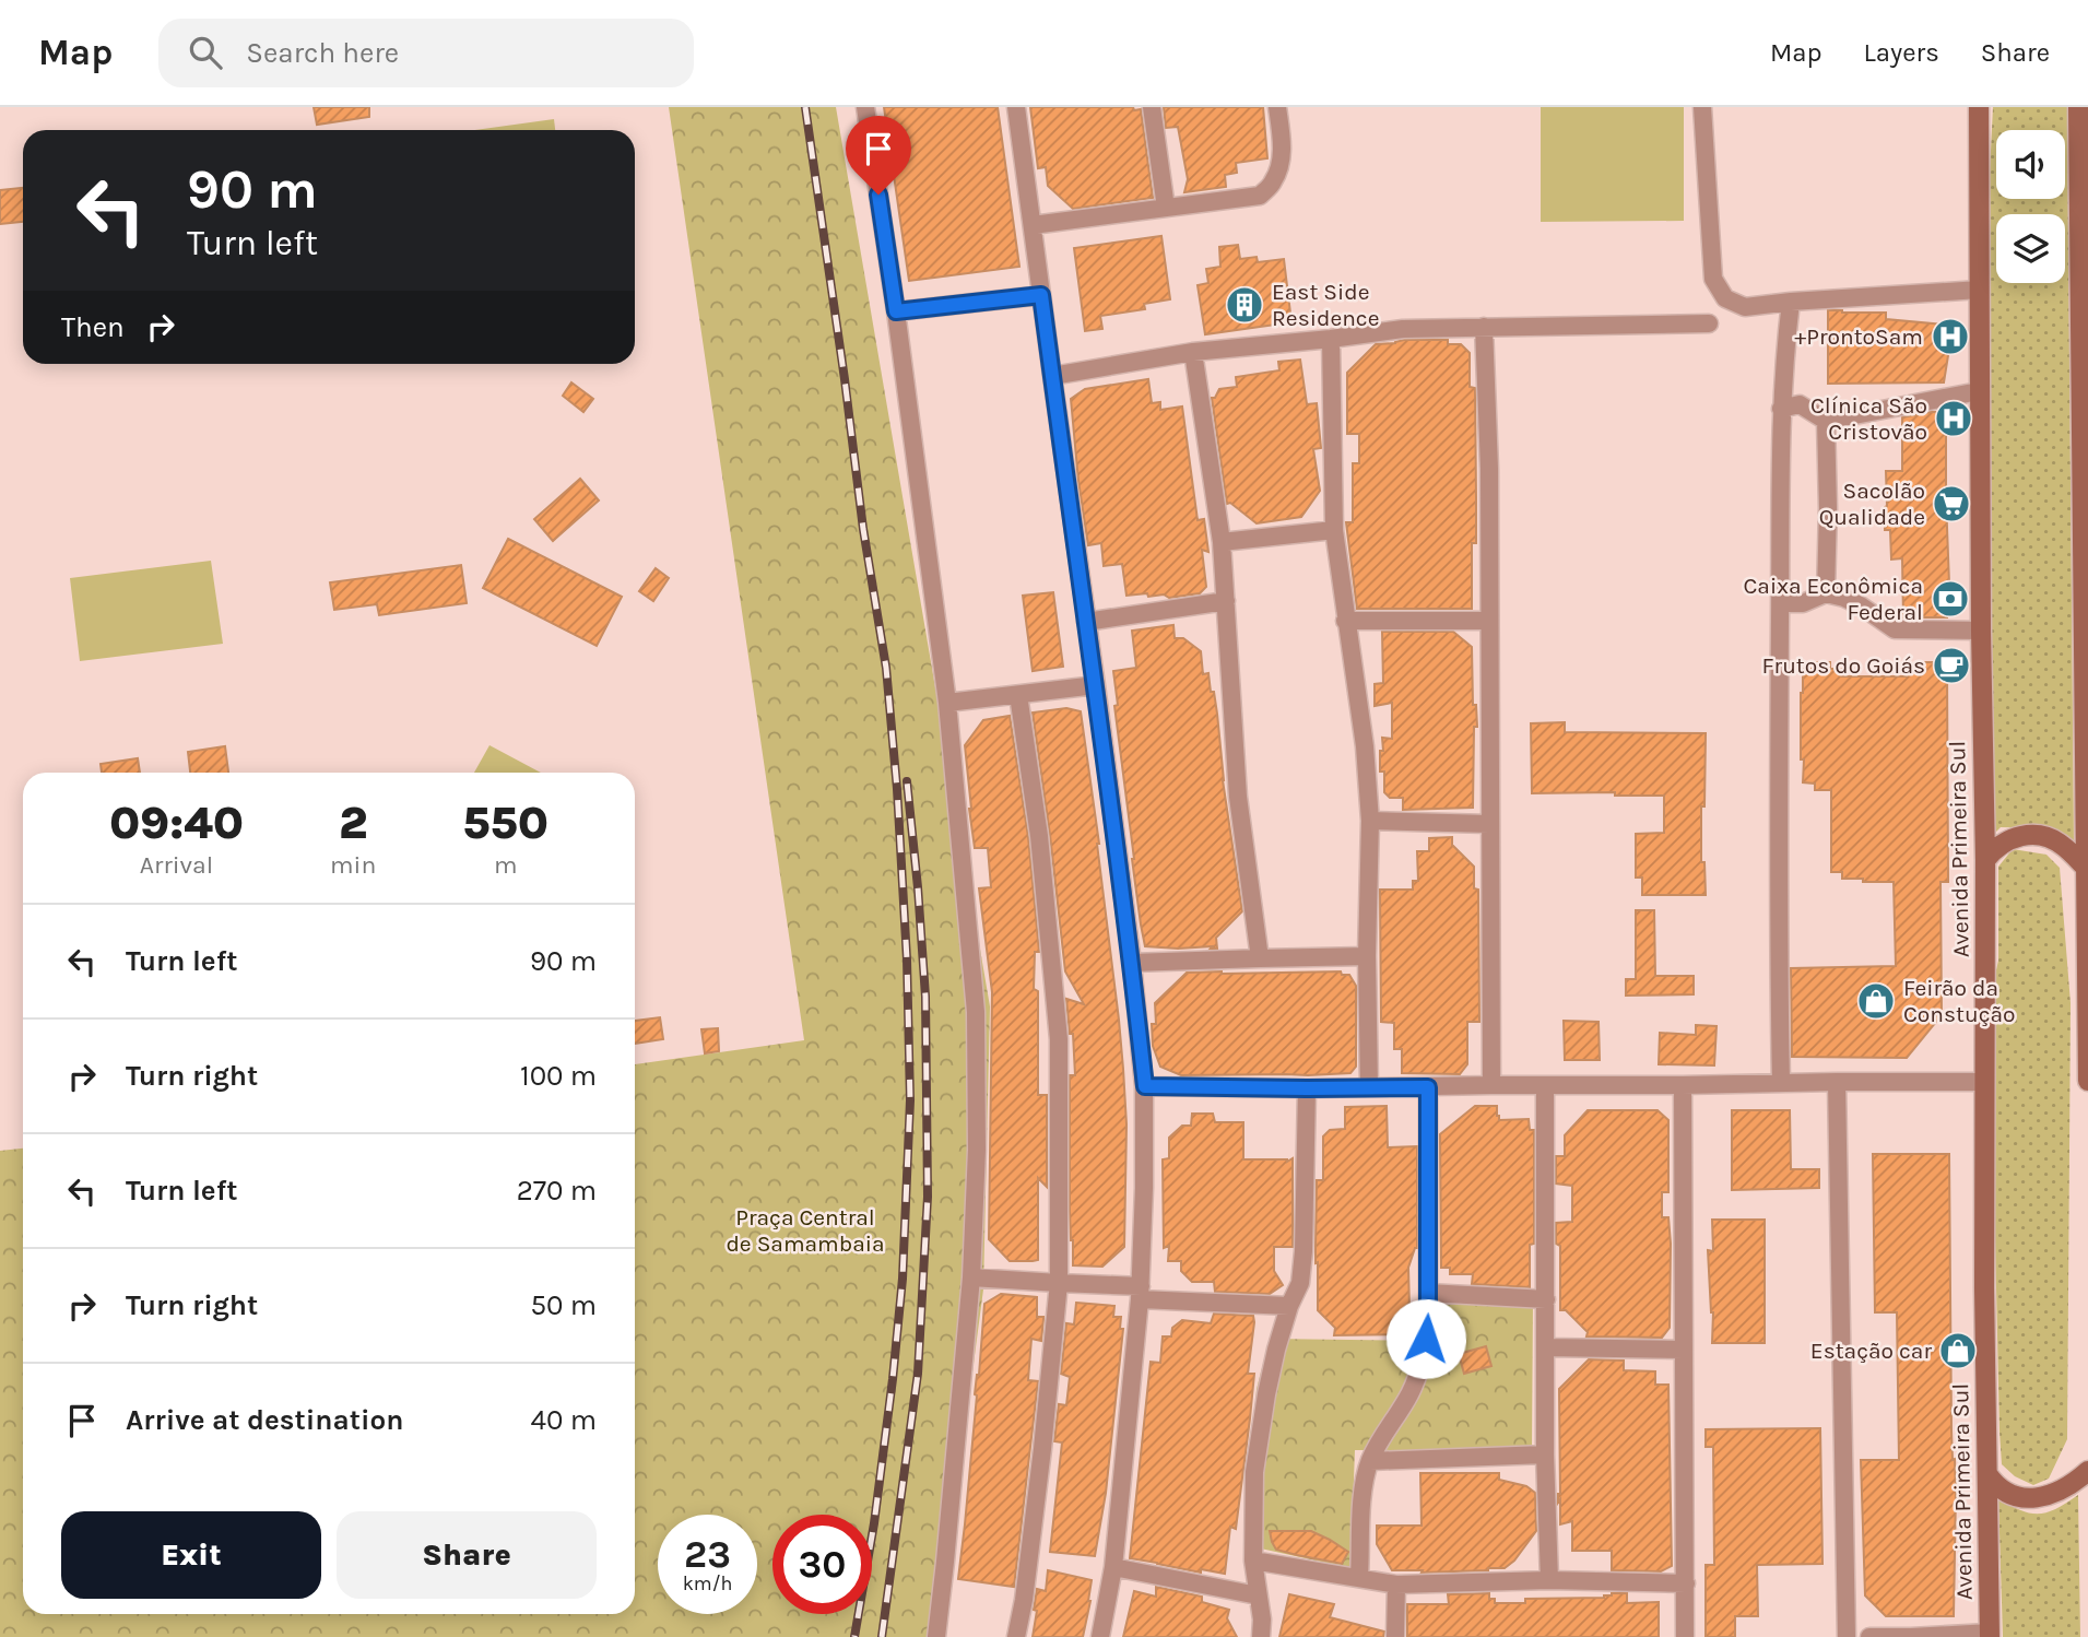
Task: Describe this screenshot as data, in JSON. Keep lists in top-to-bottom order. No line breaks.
{"streets":{"main road":["Avenida Primeira Sul"]},"parks":["Praça Central de Samambaia"],"places":{"building":["East Side Residence"],"hospital":["+ProntoSam","Clínica São Cristovão"],"supermarket":["Sacolão Qualidade"],"bank":["Caixa Econômica Federal"],"cafe":["Frutos do Goiás"],"shop":["Feirão da Constução","Estação car"]},"page":{"header":"Map","search":"Search here","nav":["Map","Layers","Share"],"turn":["90 m","Turn left"],"then":"Then","eta":["09:40","Arrival","2","min","550","m"],"list":[{"name":"Turn left","value":"90 m"},{"name":"Turn right","value":"100 m"},{"name":"Turn left","value":"270 m"},{"name":"Turn right","value":"50 m"},{"name":"Arrive at destination","value":"40 m"}],"buttons":["Exit","Share"],"speed":"23 km/h","limit":"30"}}
